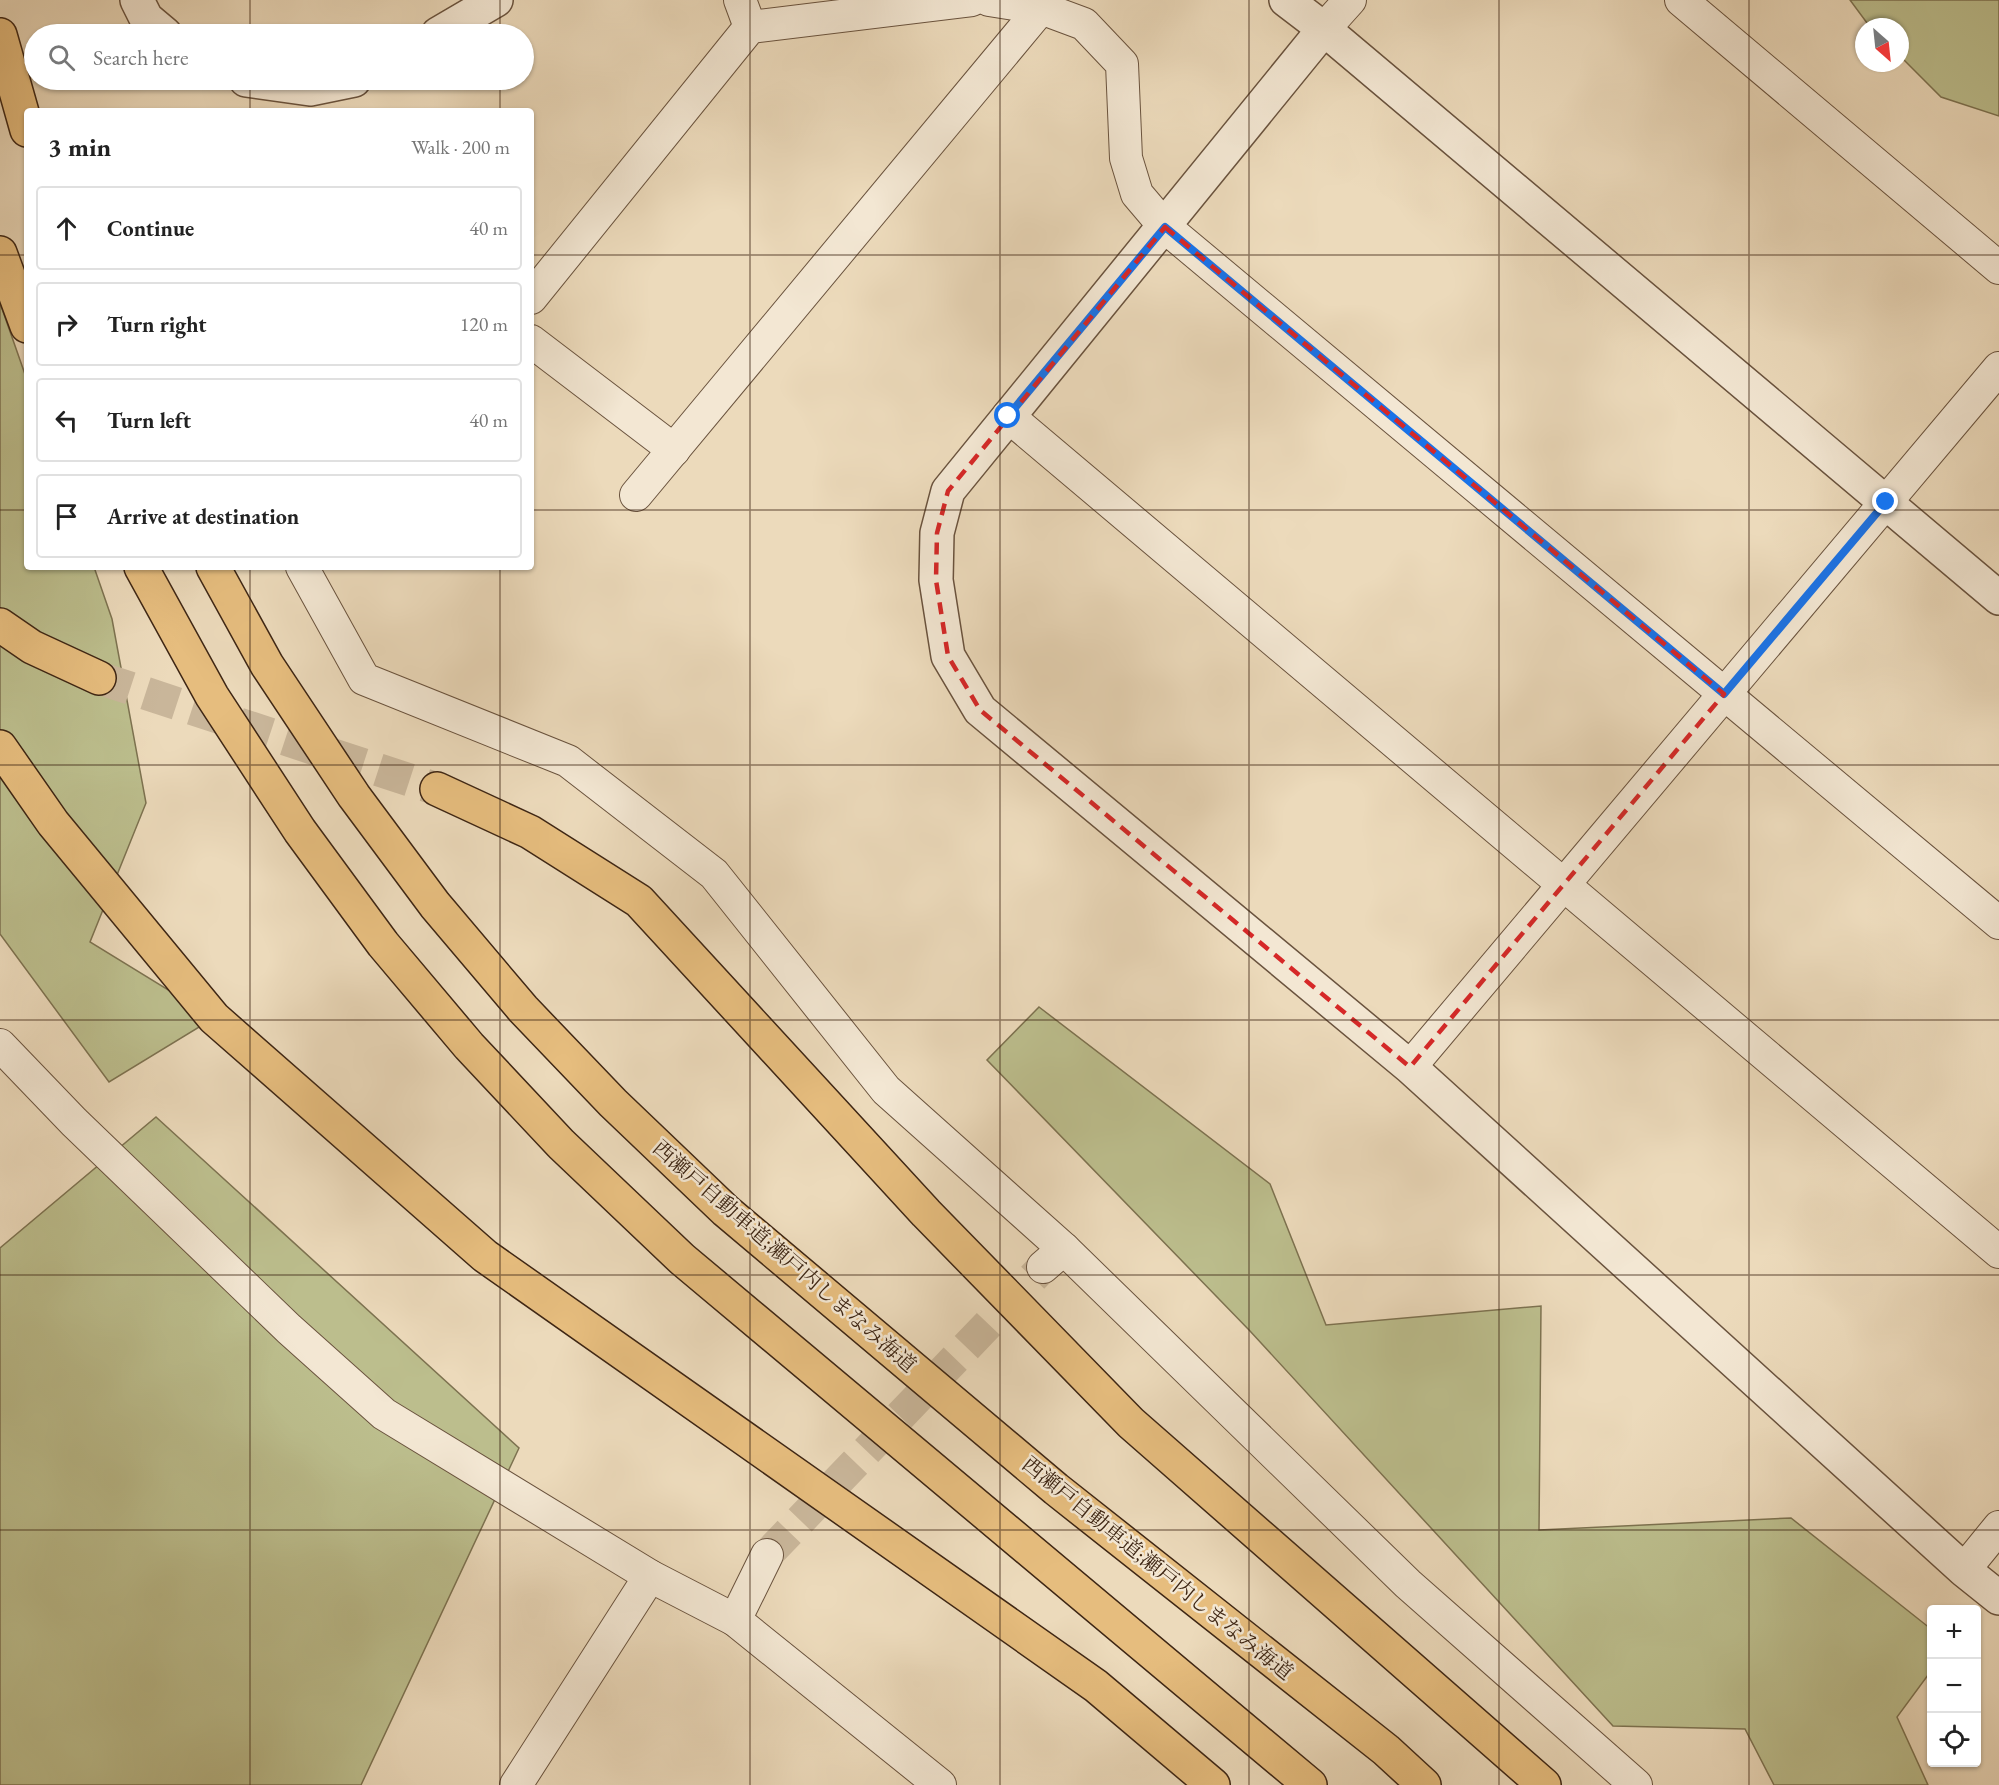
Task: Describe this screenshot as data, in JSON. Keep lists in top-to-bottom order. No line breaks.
{"streets":{"highway":["西瀬戸自動車道;瀬戸内しまなみ海道"]},"north":"bottom right","page":{"search":"Search here","heading":["3 min","Walk · 200 m"],"list":[["Continue","40 m"],["Turn right","120 m"],["Turn left","40 m"],"Arrive at destination"],"map_buttons":["+","−"]}}
